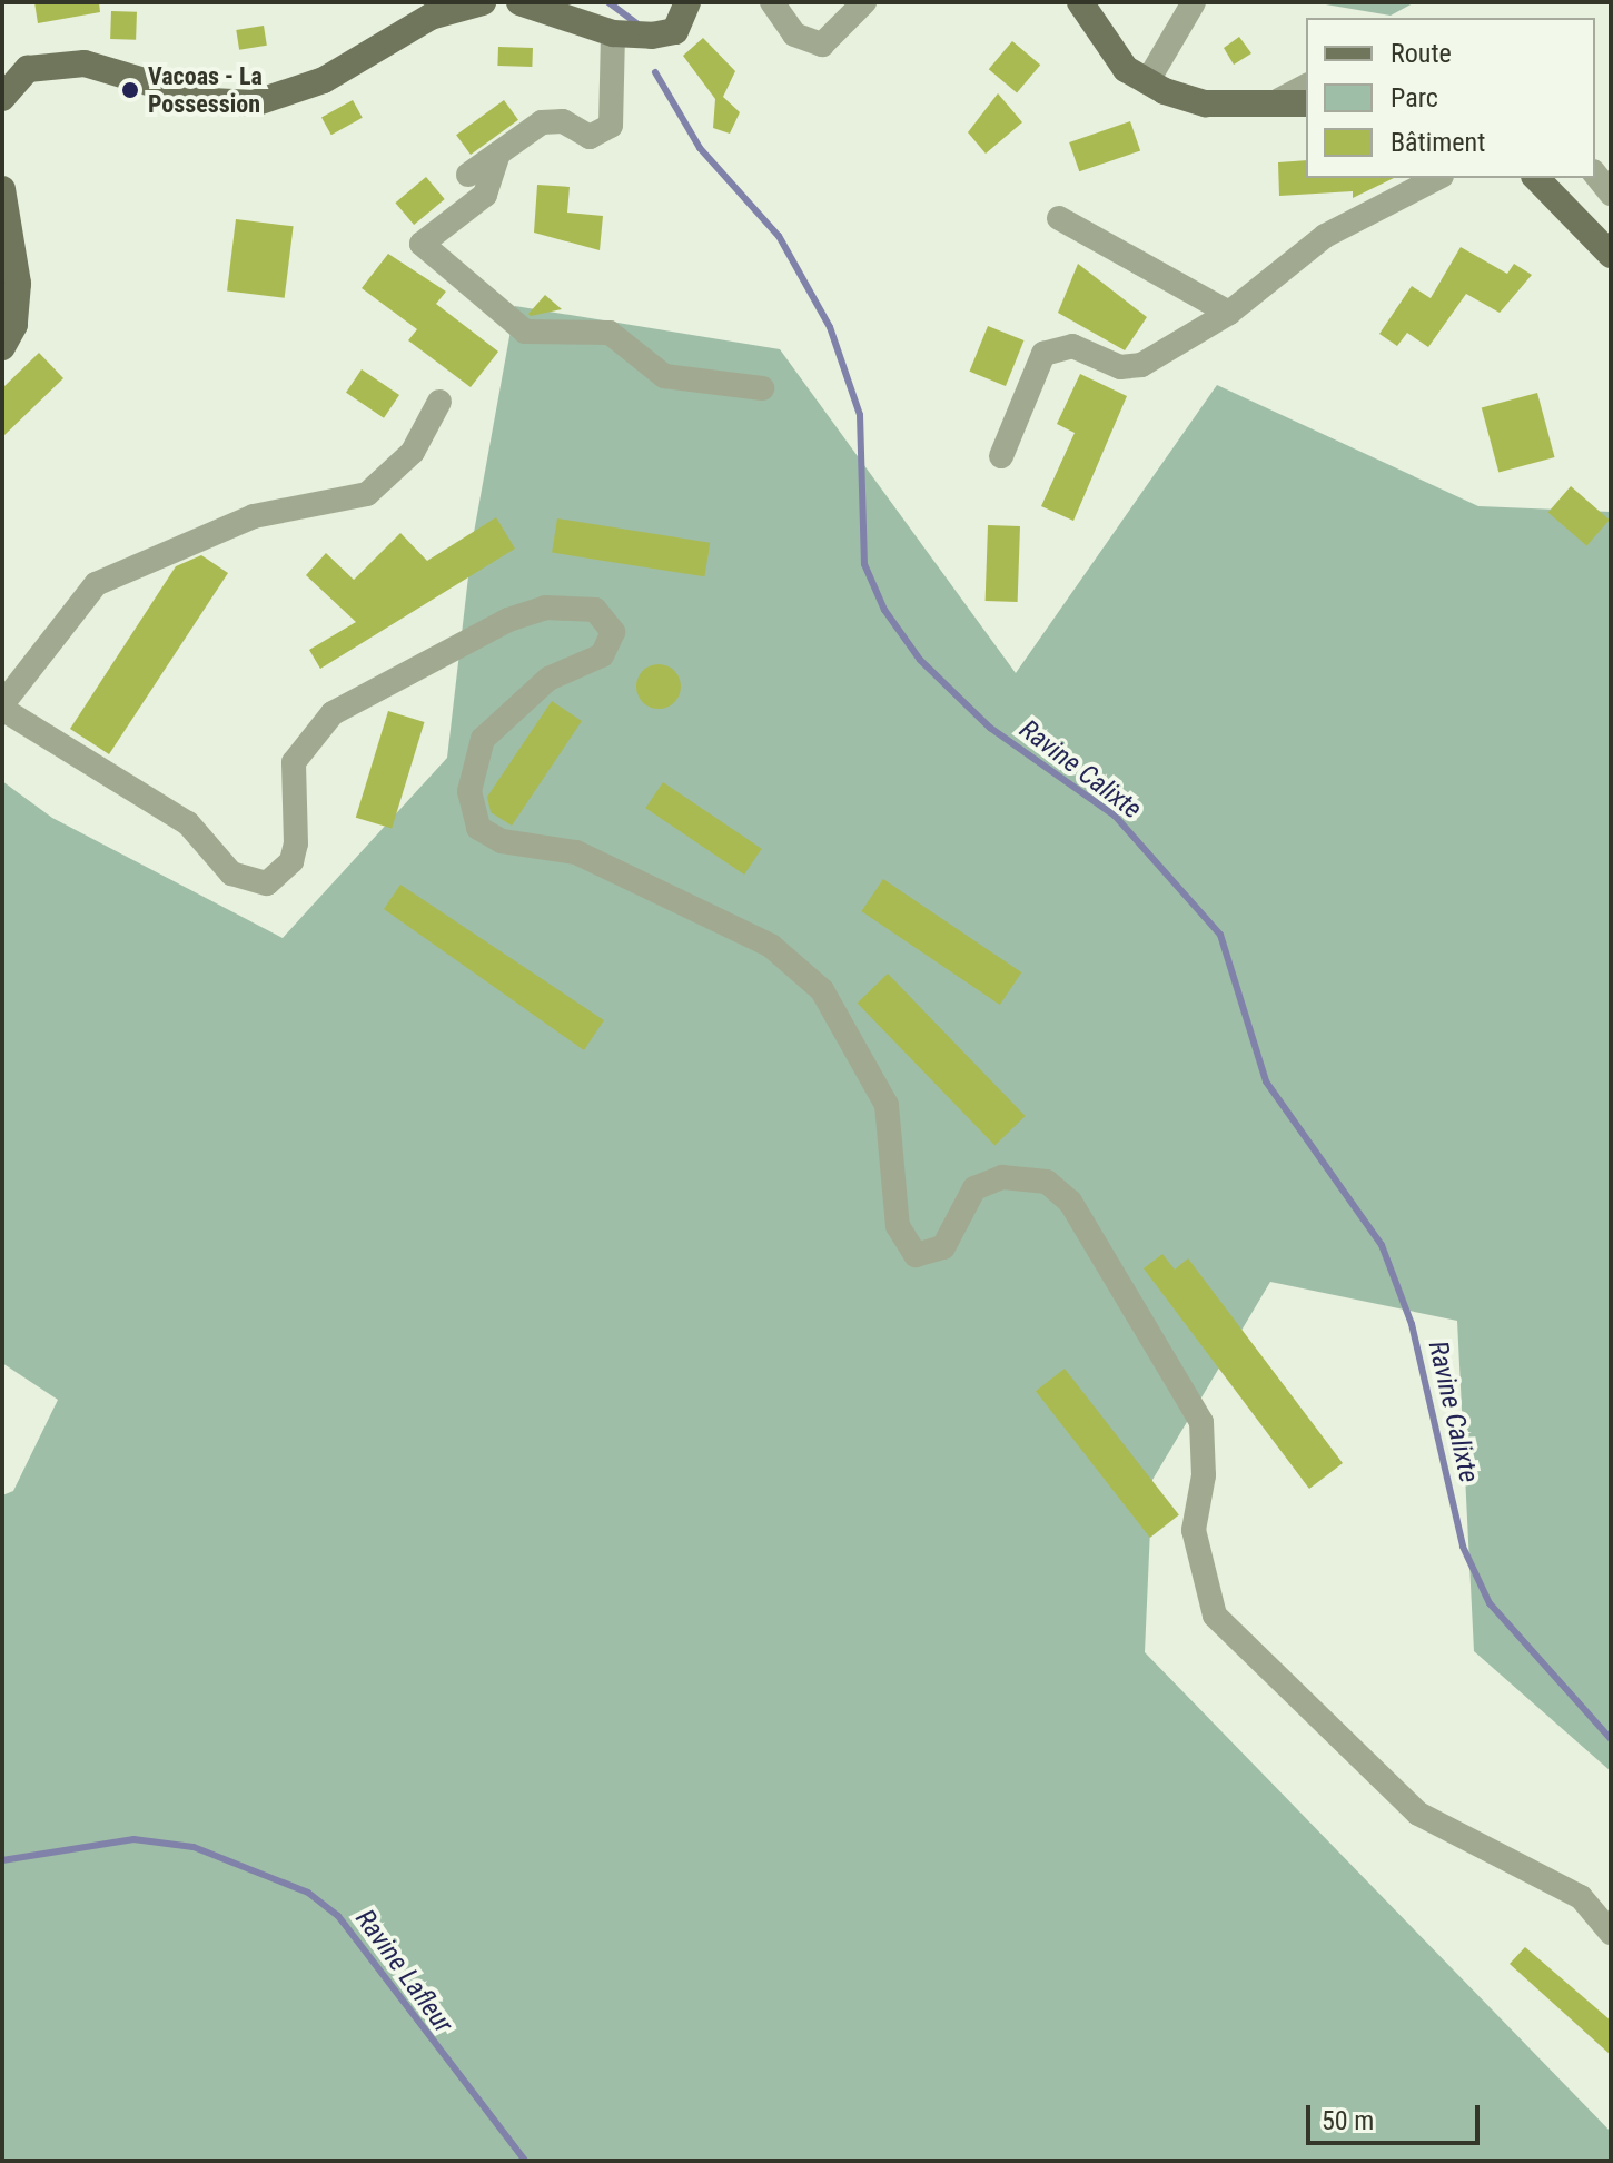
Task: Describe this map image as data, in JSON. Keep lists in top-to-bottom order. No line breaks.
{"water":["Ravine Calixte","Ravine Lafleur"],"places":["Vacoas - La Possession"],"legend":["Route","Parc","Bâtiment"],"scale_bar":"50 m"}
